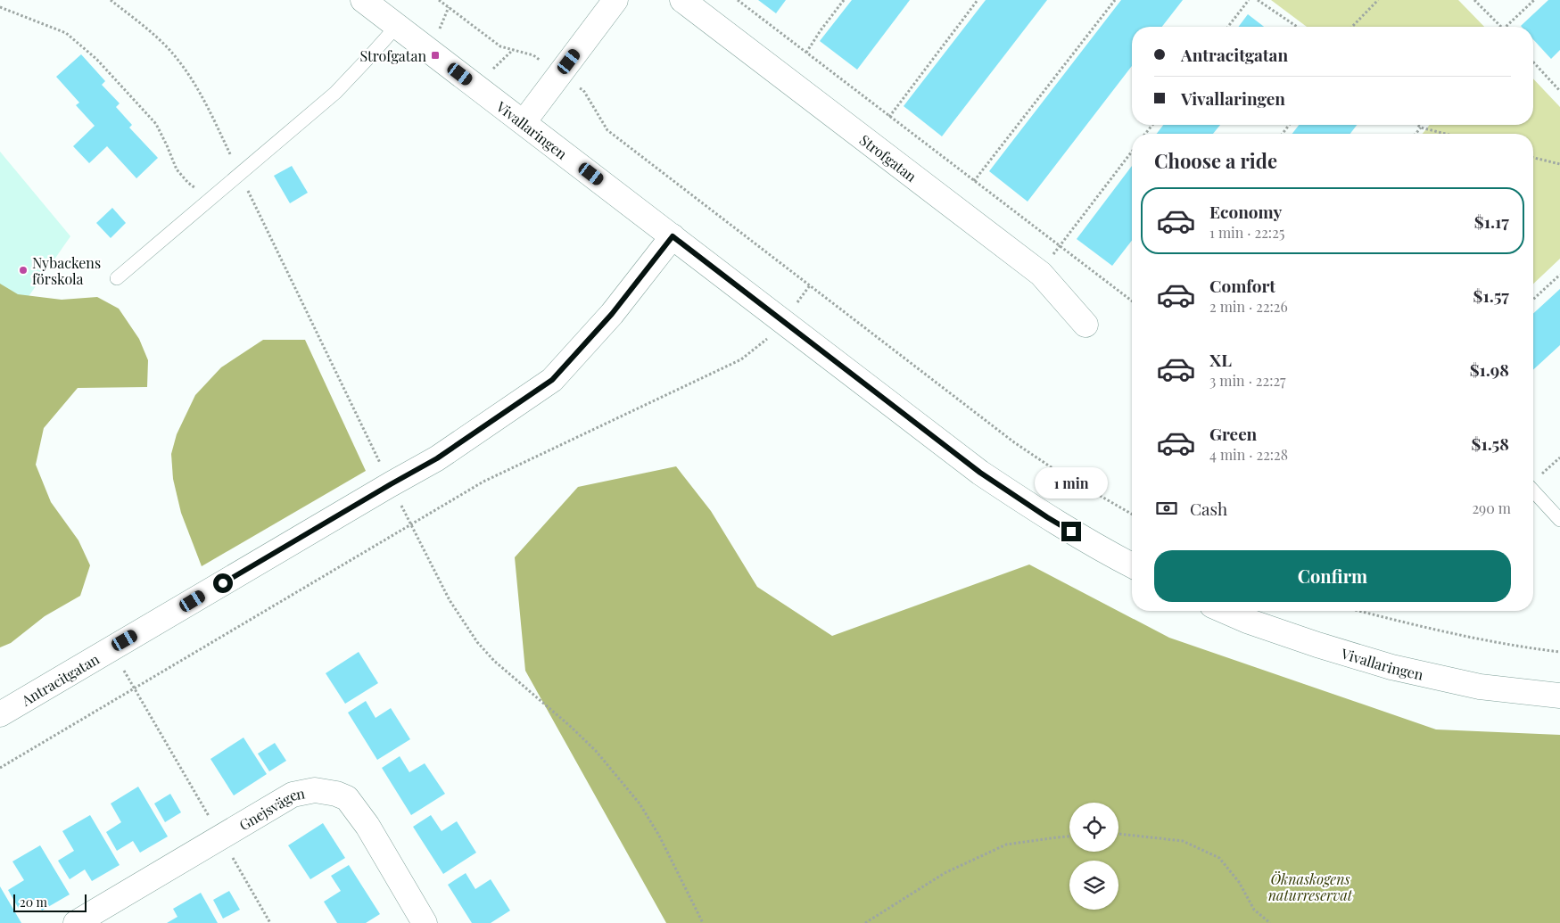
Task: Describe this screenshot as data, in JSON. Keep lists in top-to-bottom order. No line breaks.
{"streets":{"street":["Vivallaringen","Strofgatan","Antracitgatan","Gnejsvägen"]},"crossings":[["Vivallaringen","Antracitgatan"]],"parks":["Öknaskogens naturreservat"],"places":{"transit":["Strofgatan"],"other":["Nybackens förskola"]},"scale_bar":"20 m","page":{"banner":["Antracitgatan","Vivallaringen"],"heading":"Choose a ride","list":[{"name":"Economy","note":"1 min · 22:25","value":"$1.17"},{"name":"Comfort","note":"2 min · 22:26","value":"$1.57"},{"name":"XL","note":"3 min · 22:27","value":"$1.98"},{"name":"Green","note":"4 min · 22:28","value":"$1.58"}],"bubble":"1 min","pay":["Cash","290 m"],"buttons":"Confirm","scale":"20 m"}}
